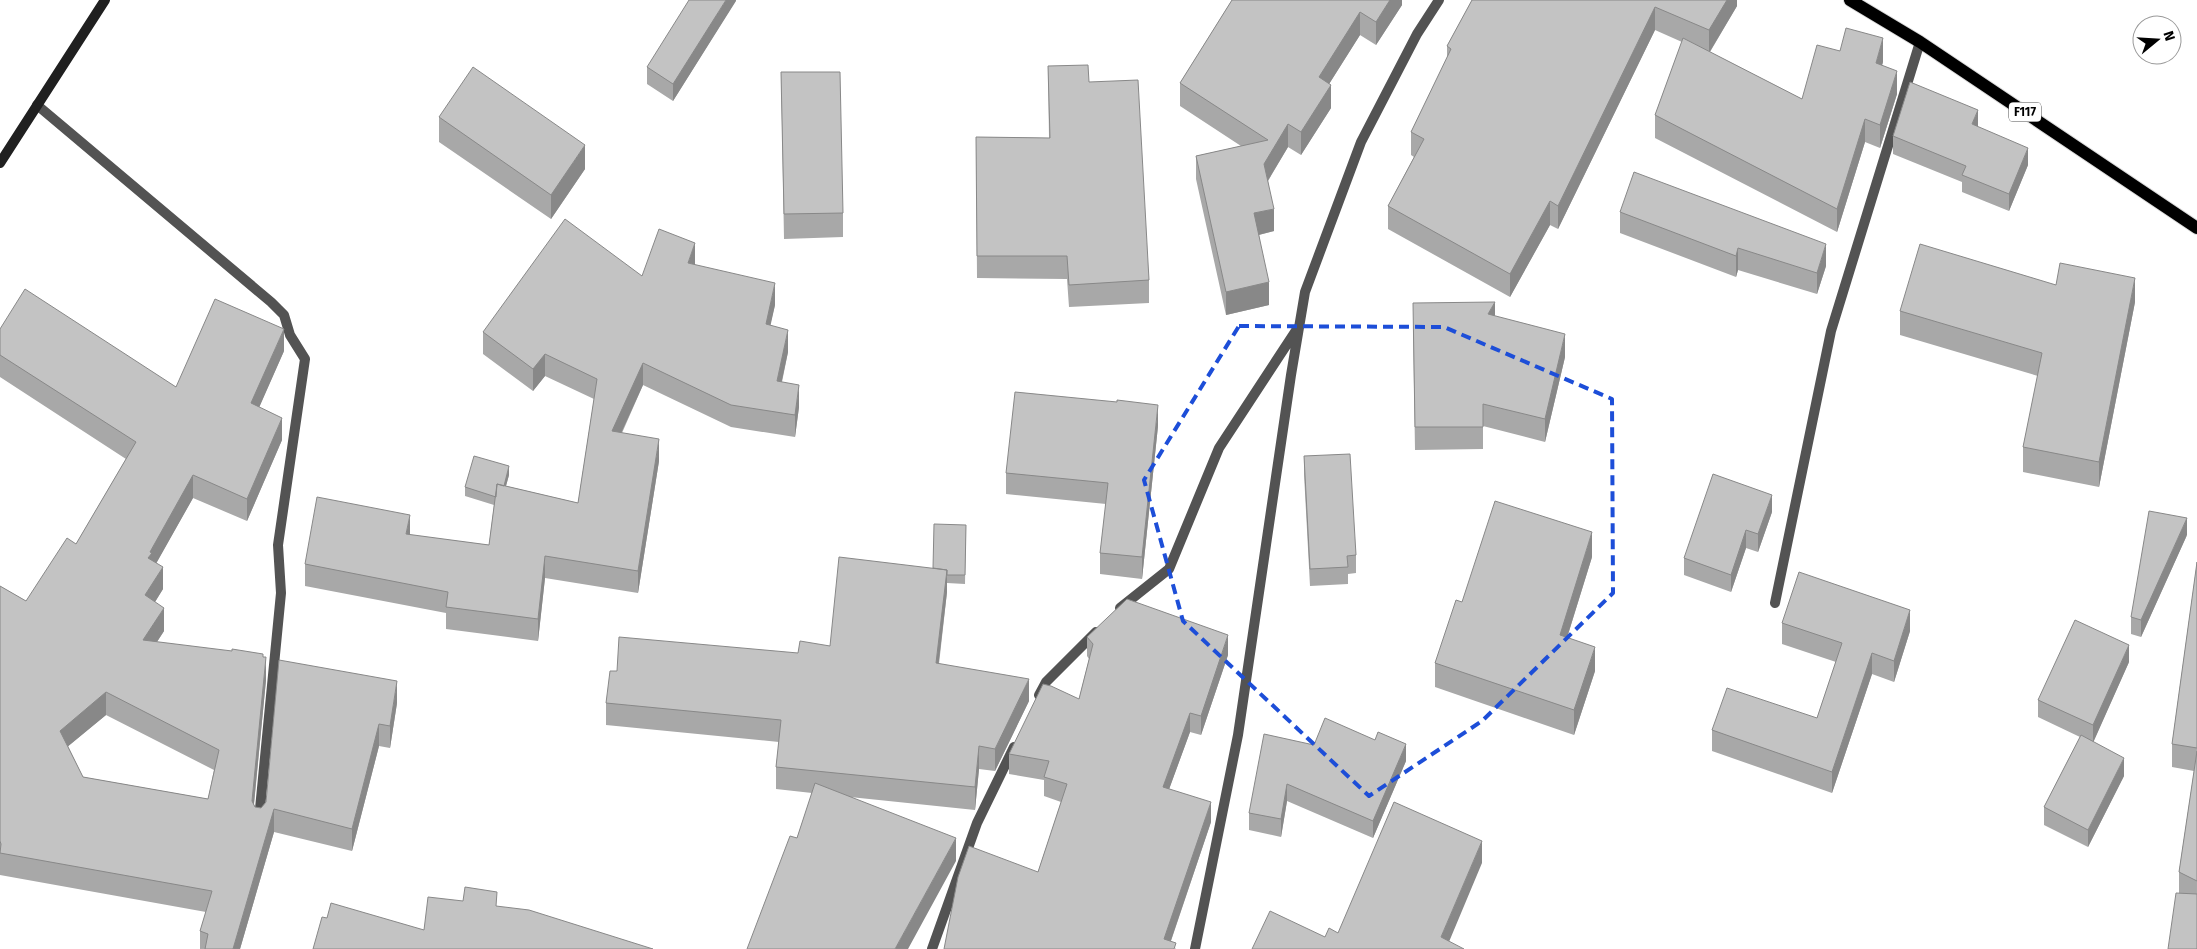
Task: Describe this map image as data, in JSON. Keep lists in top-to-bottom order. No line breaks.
{"streets":{"main road":["F117"]},"north":"right"}
